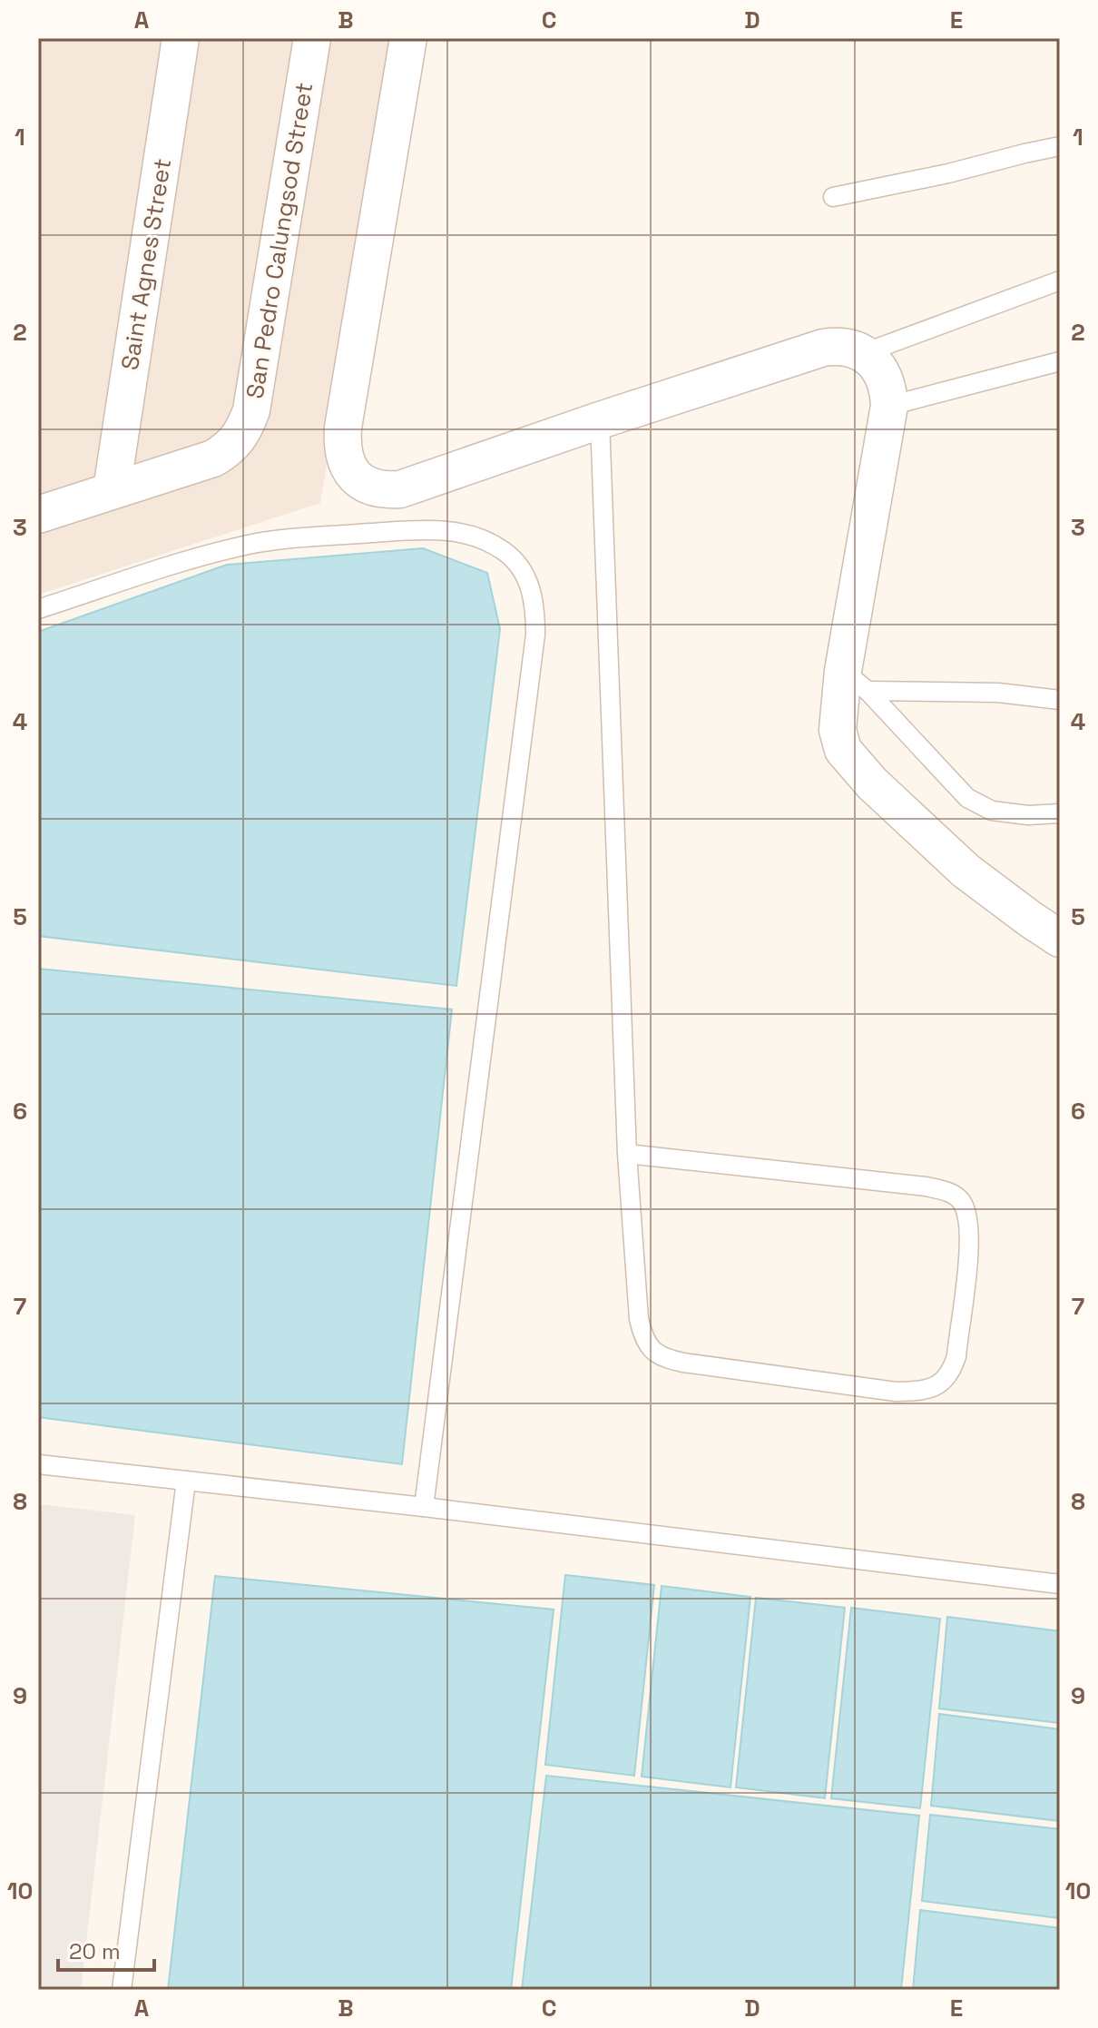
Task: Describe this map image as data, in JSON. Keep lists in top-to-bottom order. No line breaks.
{"streets":{"street":["San Pedro Calungsod Street","Saint Agnes Street"]},"crossings":[["San Pedro Calungsod Street","Saint Agnes Street"]],"scale_bar":"20 m","grid":{"columns":["A","B","C","D","E"],"rows":["1","2","3","4","5","6","7","8","9","10"]}}
